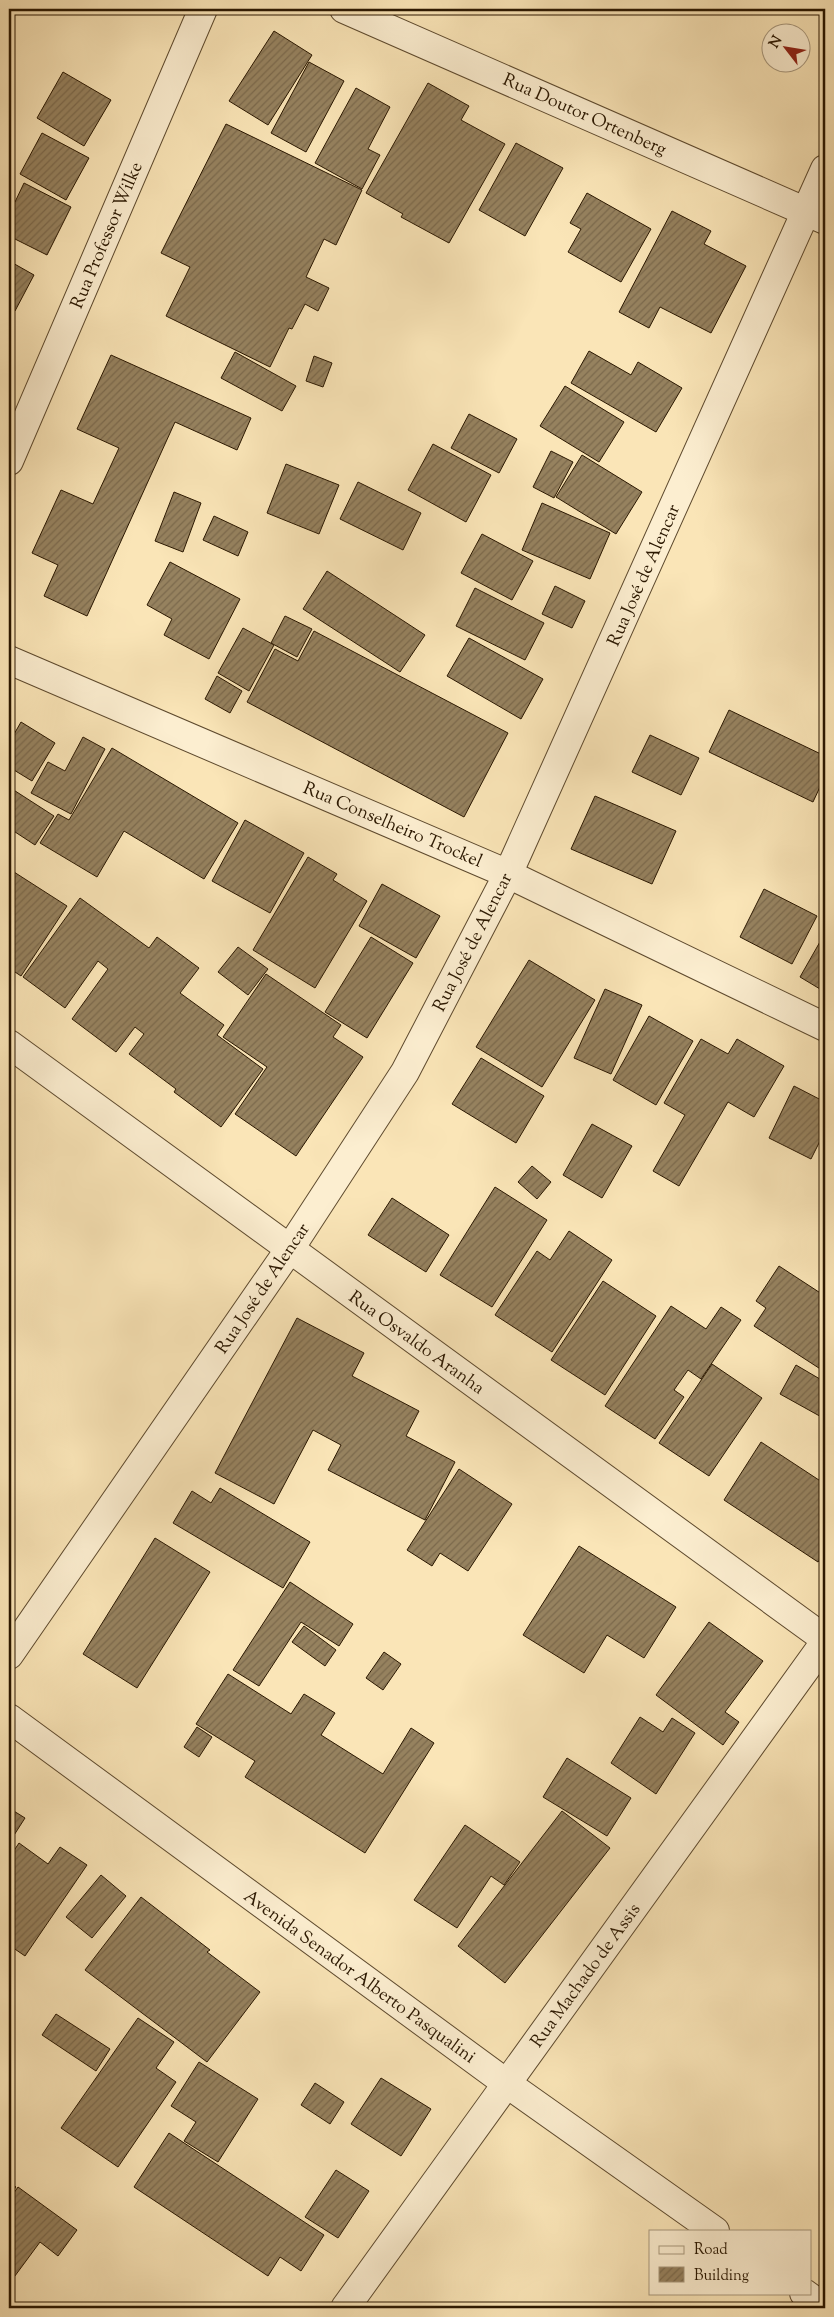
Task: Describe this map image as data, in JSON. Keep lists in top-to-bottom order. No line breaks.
{"streets":{"street":["Rua Doutor Ortenberg","Rua Professor Wilke","Rua José de Alencar","Rua Conselheiro Trockel","Rua Osvaldo Aranha","Rua Machado de Assis","Avenida Senador Alberto Pasqualini"]},"crossings":[["Rua Doutor Ortenberg","Rua José de Alencar"],["Rua José de Alencar","Rua Conselheiro Trockel"],["Rua José de Alencar","Rua Osvaldo Aranha"],["Rua Osvaldo Aranha","Rua Machado de Assis"],["Rua Machado de Assis","Avenida Senador Alberto Pasqualini"]],"legend":["Road","Building"],"north":"top left"}
